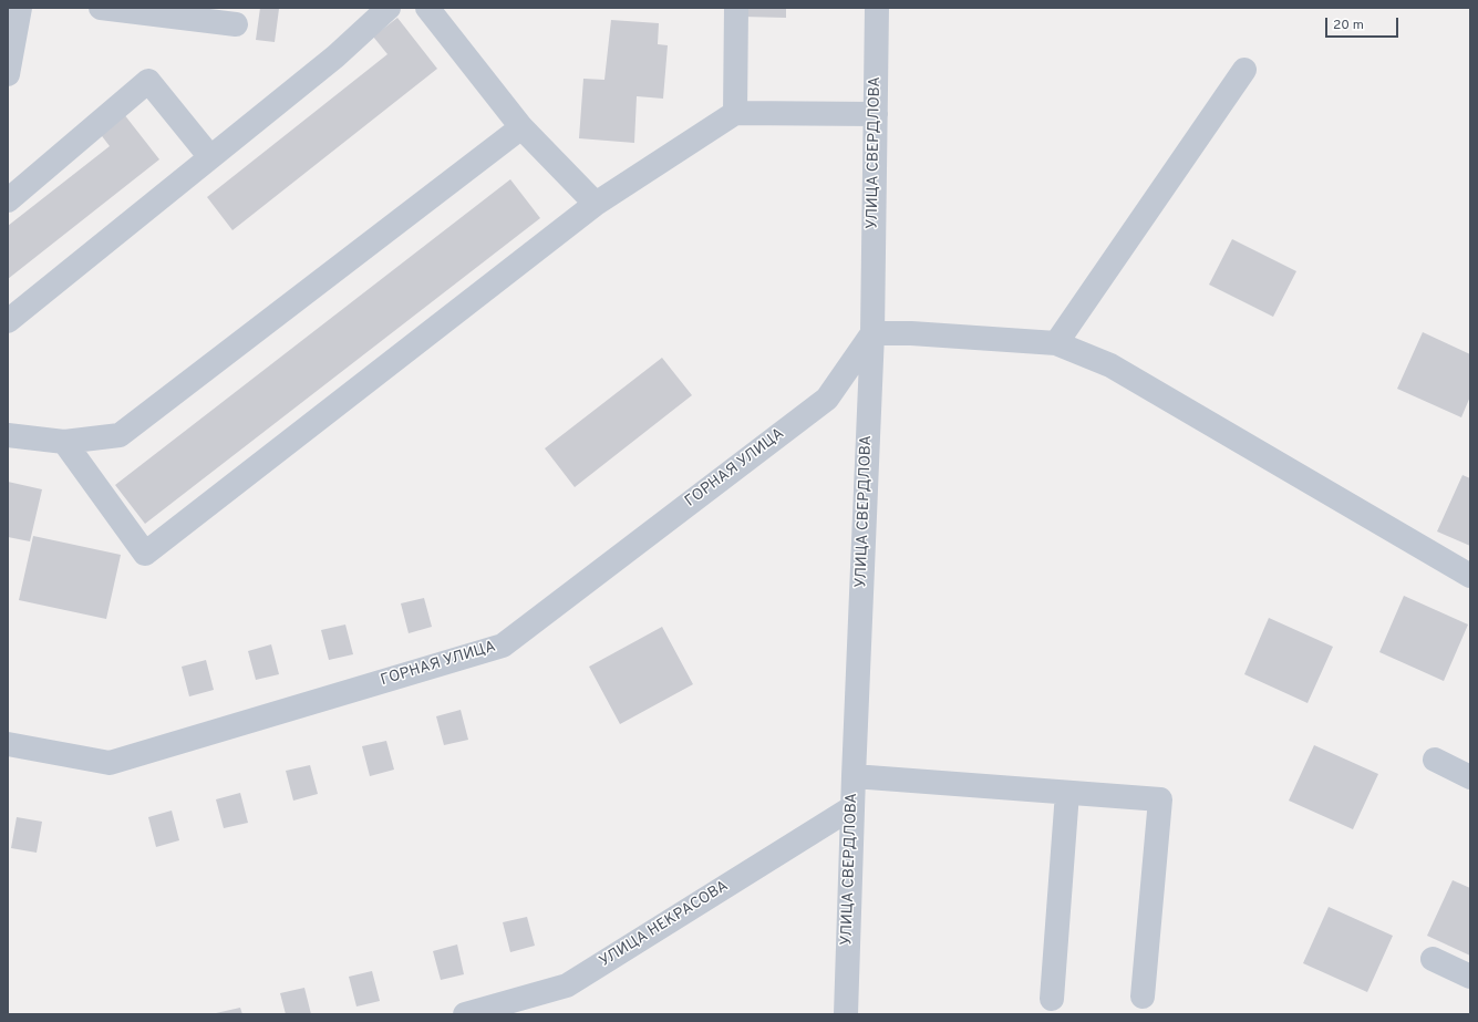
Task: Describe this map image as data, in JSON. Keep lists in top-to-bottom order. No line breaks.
{"streets":{"street":["УЛИЦА СВЕРДЛОВА","ГОРНАЯ УЛИЦА","УЛИЦА НЕКРАСОВА"]},"crossings":[["УЛИЦА СВЕРДЛОВА","ГОРНАЯ УЛИЦА"],["УЛИЦА СВЕРДЛОВА","УЛИЦА НЕКРАСОВА"]],"scale_bar":"20 m"}
